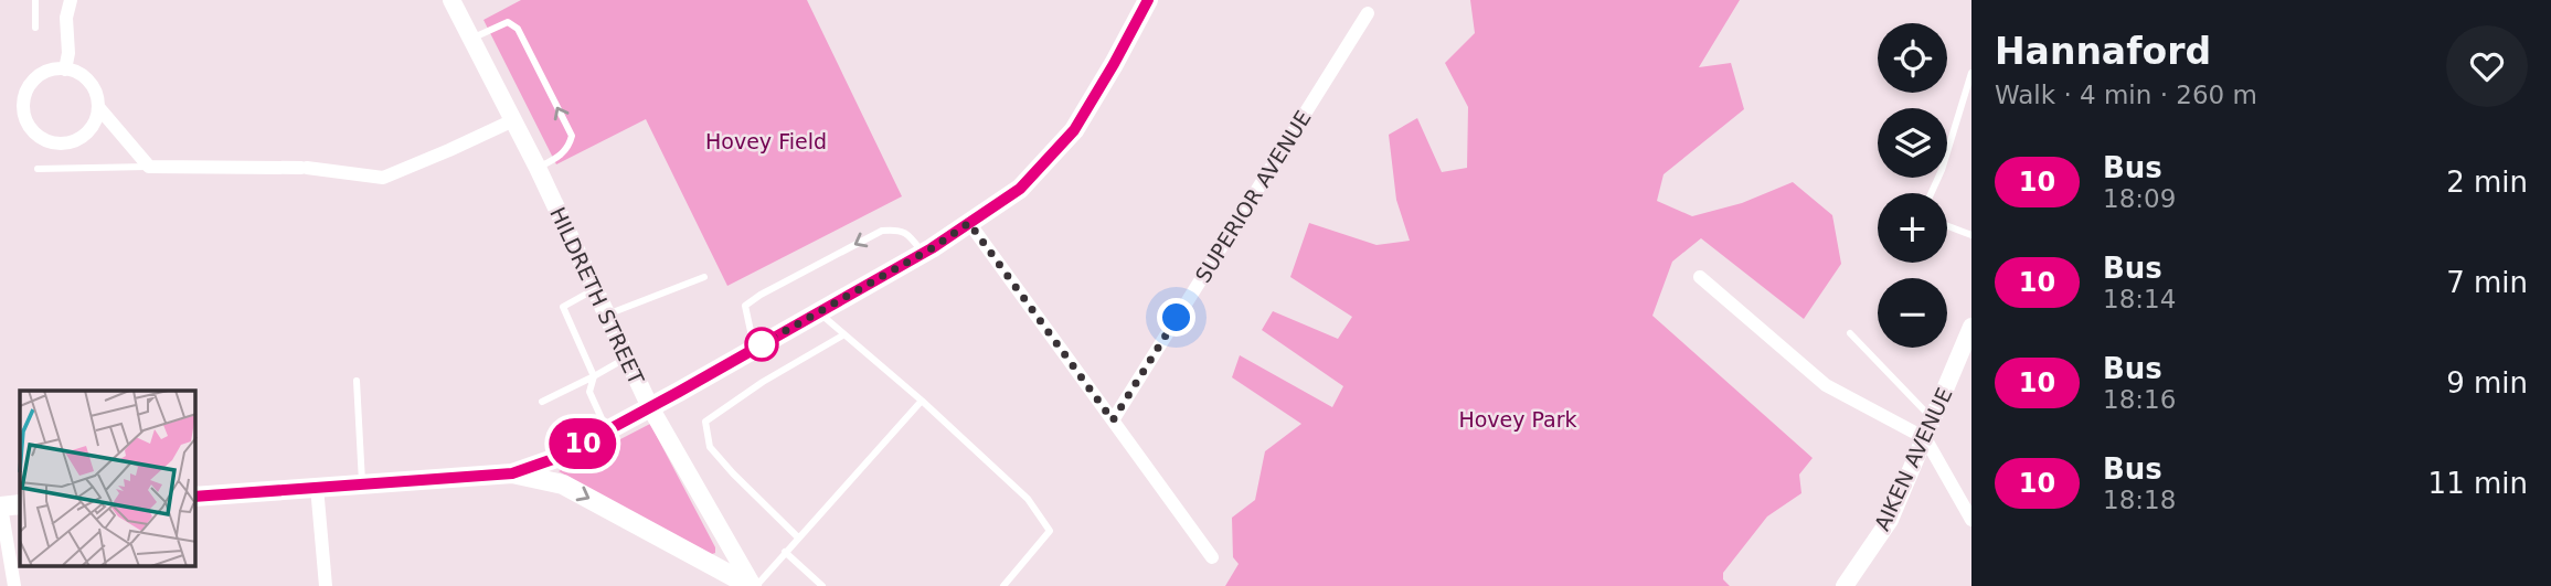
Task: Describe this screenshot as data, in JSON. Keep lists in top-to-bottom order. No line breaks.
{"streets":{"street":["SUPERIOR AVENUE","HILDRETH STREET","AIKEN AVENUE"]},"parks":["Hovey Field","Hovey Park"],"lines":["bus line 10"],"page":{"on_map":"10","heading":["Hannaford","Walk · 4 min · 260 m"],"map_buttons":["+","−"],"list":[{"mark":"10","name":"Bus","note":"18:09","value":"2 min"},{"mark":"10","name":"Bus","note":"18:14","value":"7 min"},{"mark":"10","name":"Bus","note":"18:16","value":"9 min"},{"mark":"10","name":"Bus","note":"18:18","value":"11 min"}]}}
